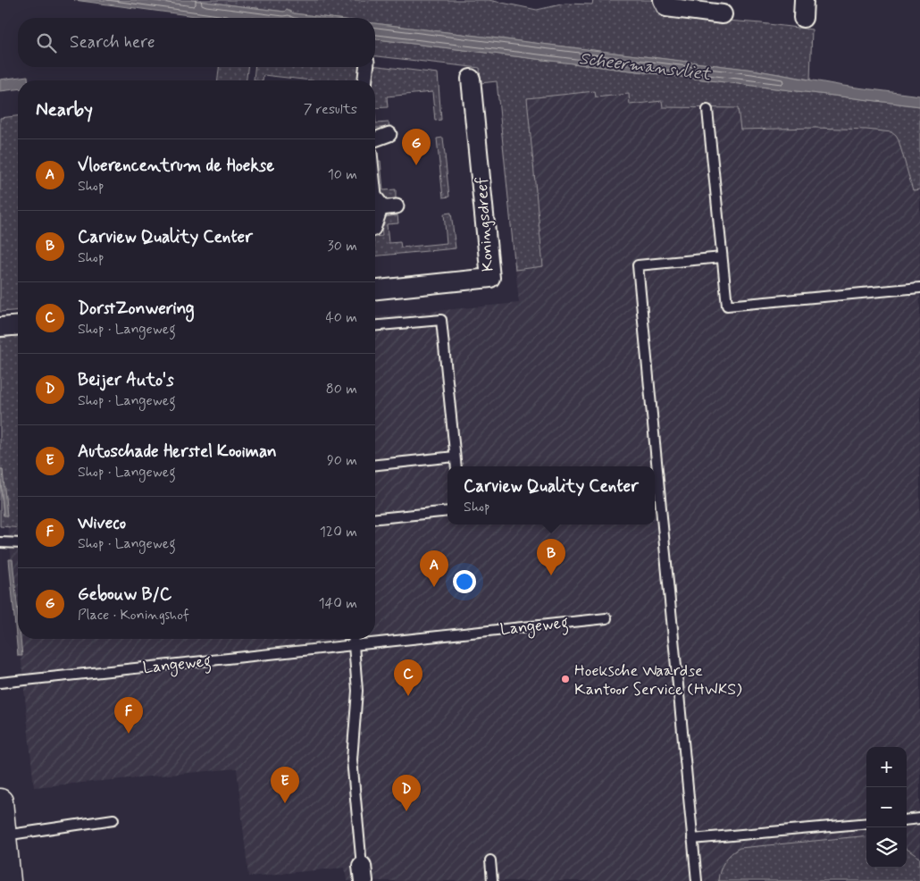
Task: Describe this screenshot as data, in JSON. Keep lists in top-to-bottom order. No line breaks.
{"streets":{"street":["Koningsdreef"],"lane":["Langeweg"]},"water":["Scheermansvliet"],"places":["Hoeksche Waardse Kantoor Service (HWKS)"],"page":{"search":"Search here","heading":["Nearby","7 results"],"pins":["G","B","A","C","F","E","D"],"list":[{"mark":"A","name":"Vloerencentrum de Hoekse","note":"Shop","value":"10 m"},{"mark":"B","name":"Carview Quality Center","note":"Shop","value":"30 m"},{"mark":"C","name":"DorstZonwering","note":"Shop · Langeweg","value":"40 m"},{"mark":"D","name":"Beijer Auto's","note":"Shop · Langeweg","value":"80 m"},{"mark":"E","name":"Autoschade Herstel Kooiman","note":"Shop · Langeweg","value":"90 m"},{"mark":"F","name":"Wiveco","note":"Shop · Langeweg","value":"120 m"},{"mark":"G","name":"Gebouw B/C","note":"Place · Koningshof","value":"140 m"}],"popup":["Carview Quality Center","Shop"],"map_buttons":["+","−"]}}
